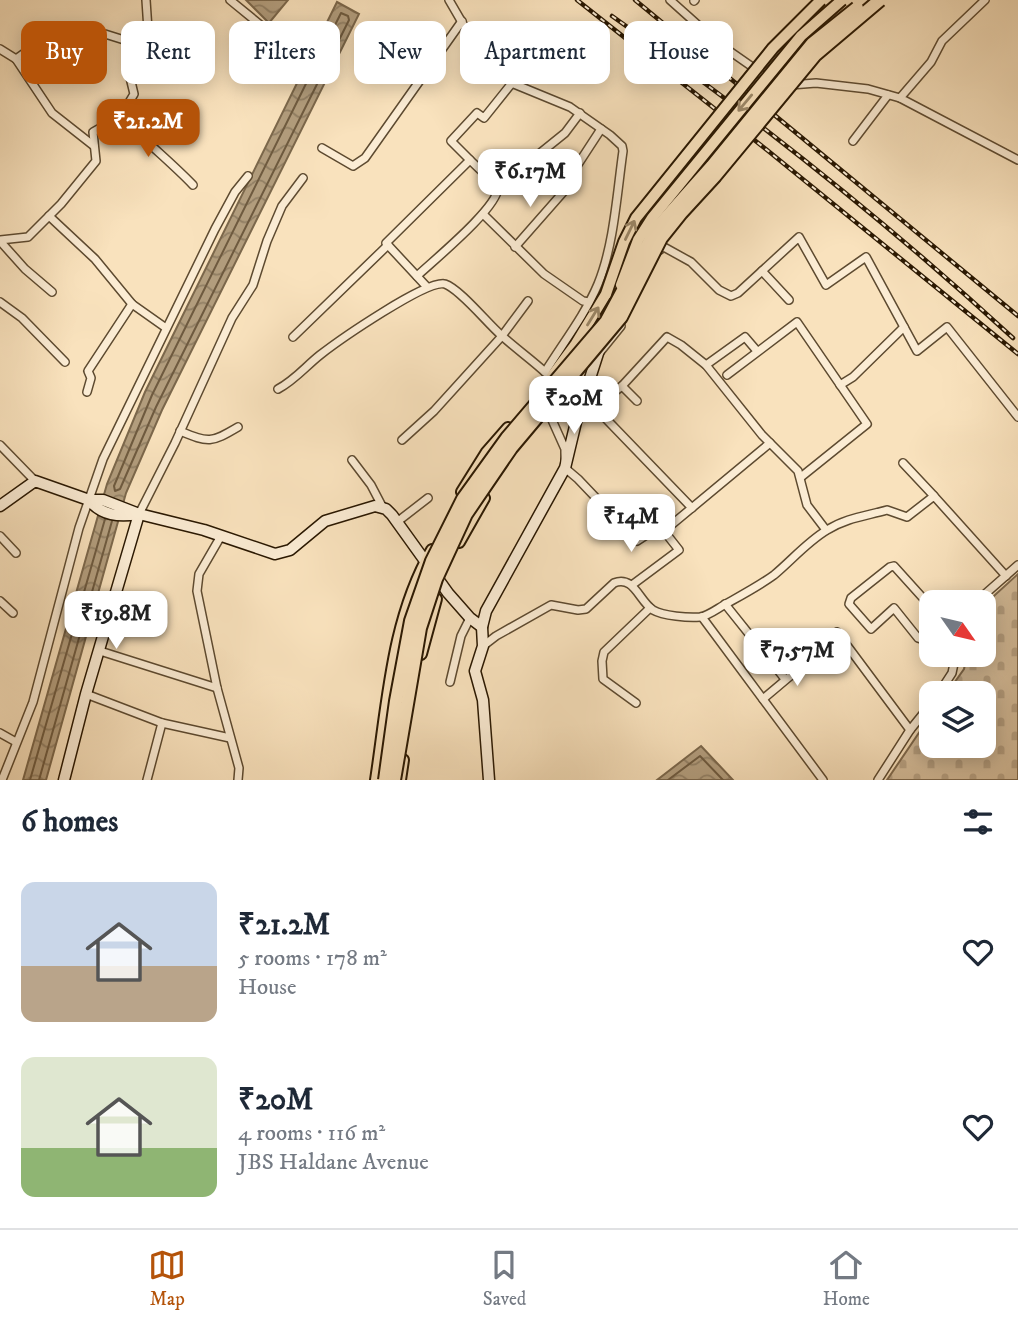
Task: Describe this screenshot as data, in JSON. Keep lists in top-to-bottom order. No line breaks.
{"north":"bottom right","page":{"chip":["Buy","Rent","Filters","New","Apartment","House"],"price":["₹21.2M","₹6.17M","₹20M","₹14M","₹19.8M","₹7.57M"],"heading":"6 homes","list":[{"name":"₹21.2M","note":"5 rooms · 178 m² · House"},{"name":"₹20M","note":"4 rooms · 116 m² · JBS Haldane Avenue"}],"tabs":["Map","Saved","Home"]}}
